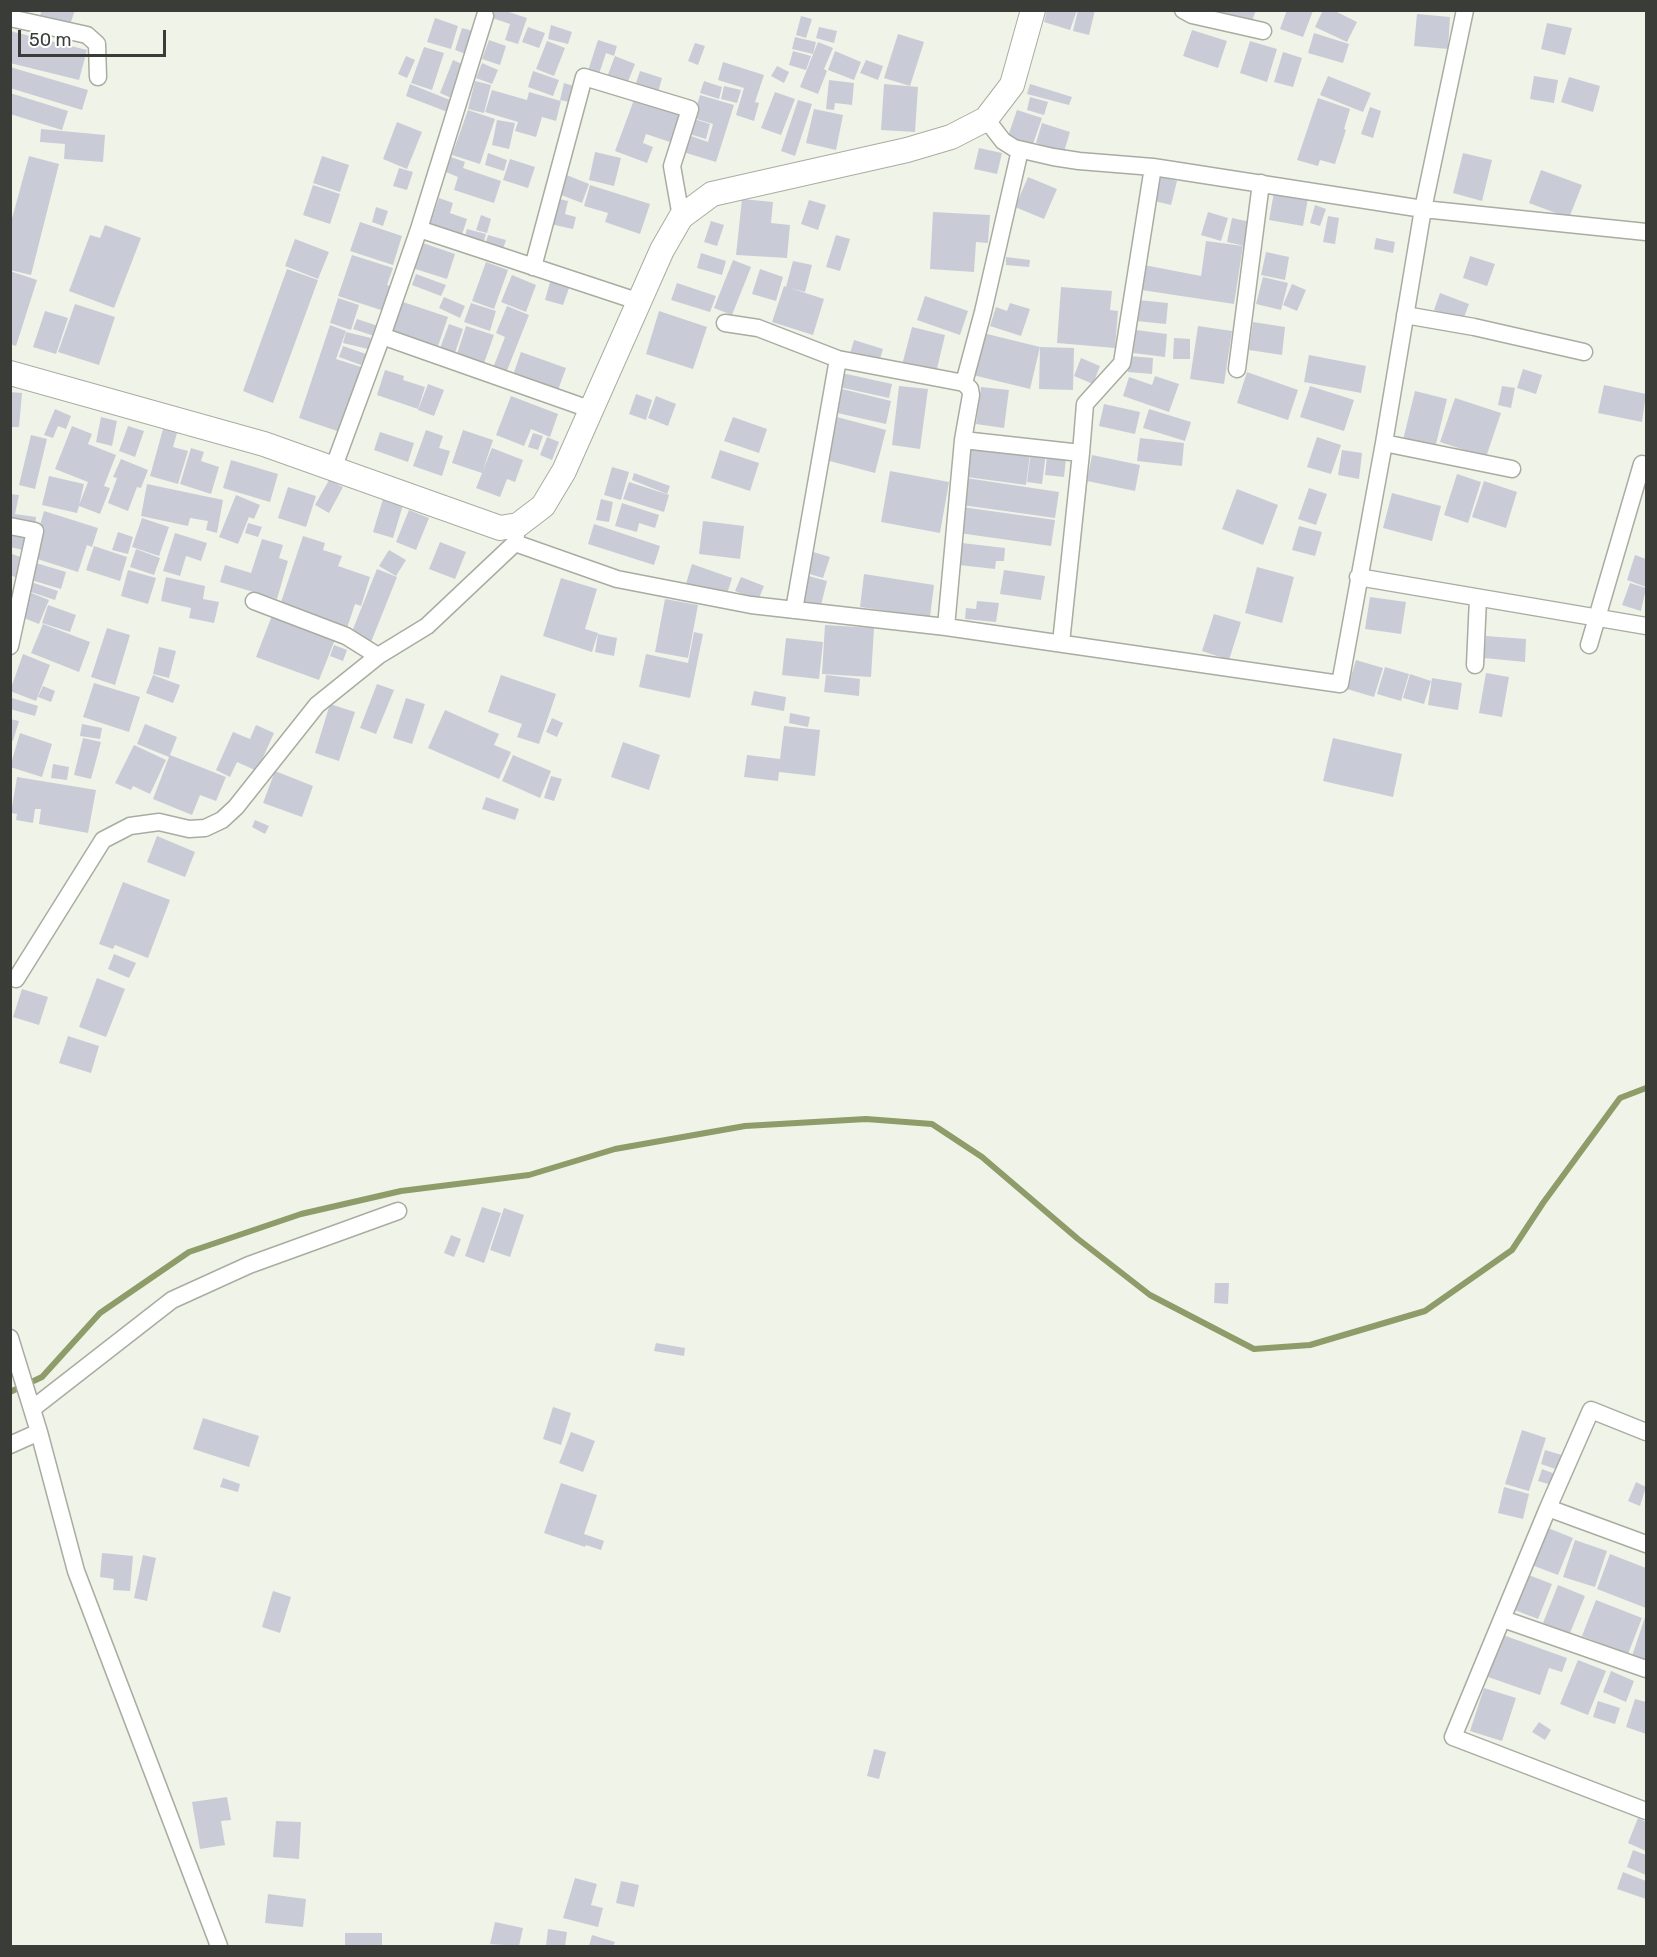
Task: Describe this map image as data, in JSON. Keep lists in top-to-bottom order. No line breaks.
{"scale_bar":"50 m"}
